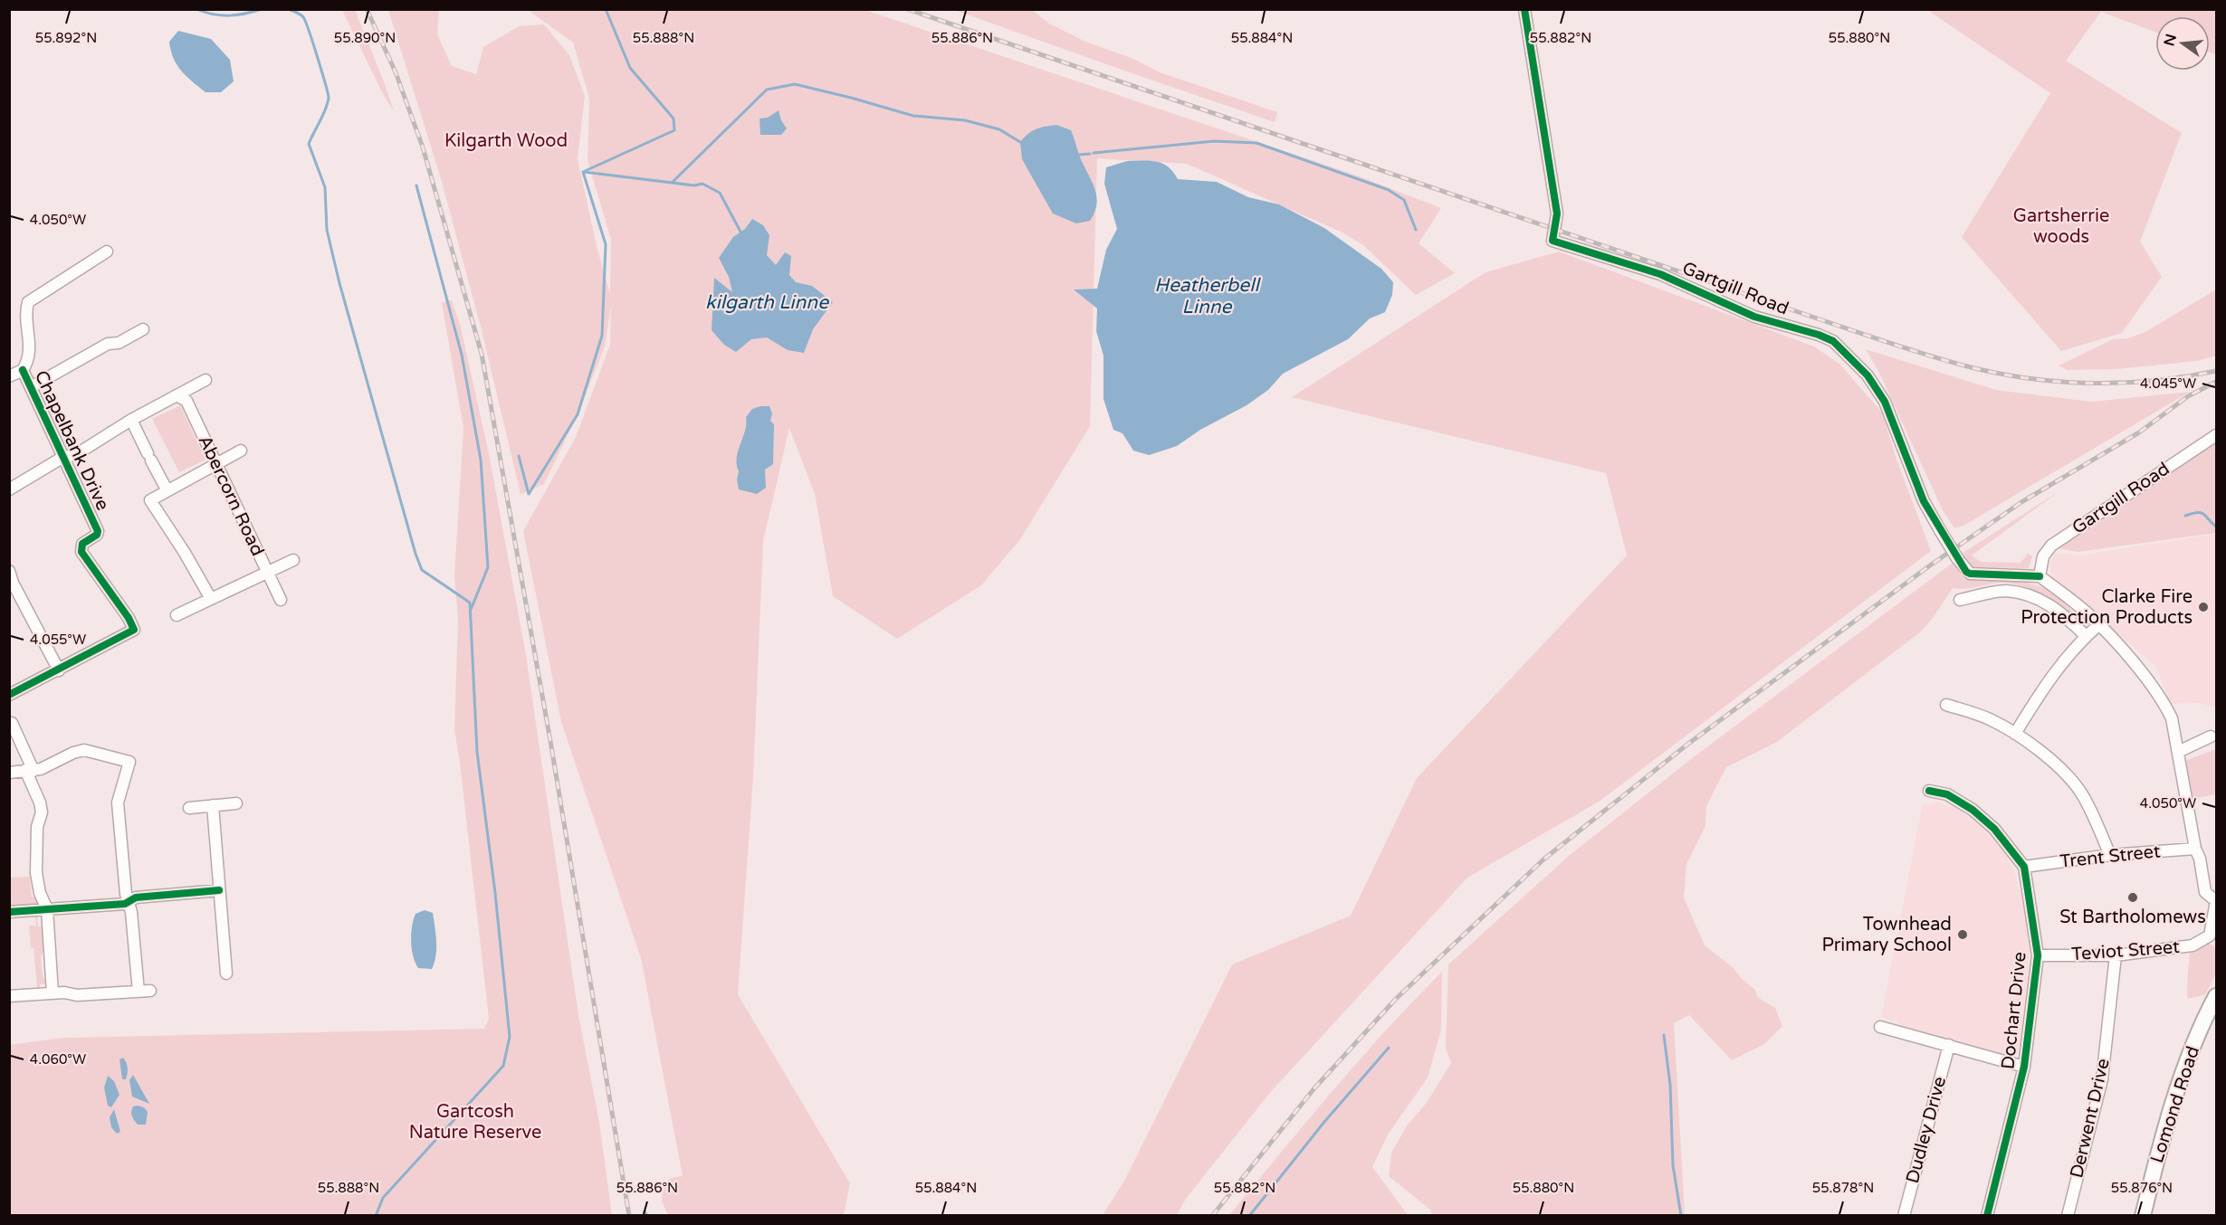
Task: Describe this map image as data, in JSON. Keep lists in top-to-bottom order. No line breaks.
{"streets":{"street":["Gartgill Road","Chapelbank Drive","Abercorn Road","Trent Street","Teviot Street","Dochart Drive","Lomond Road","Derwent Drive","Dudley Drive"]},"crossings":[["Trent Street","Dochart Drive"],["Teviot Street","Dochart Drive"],["Teviot Street","Derwent Drive"]],"water":["Heatherbell Linne","kilgarth Linne"],"parks":["Kilgarth Wood","Gartsherrie woods","Gartcosh Nature Reserve"],"places":["Clarke Fire Protection Products","St Bartholomews","Townhead Primary School"],"north":"left","coordinates":["55.892°N","55.890°N","55.888°N","55.886°N","55.884°N","55.882°N","55.880°N","4.050°W","4.045°W","4.055°W","4.060°W","55.878°N","55.876°N"]}
